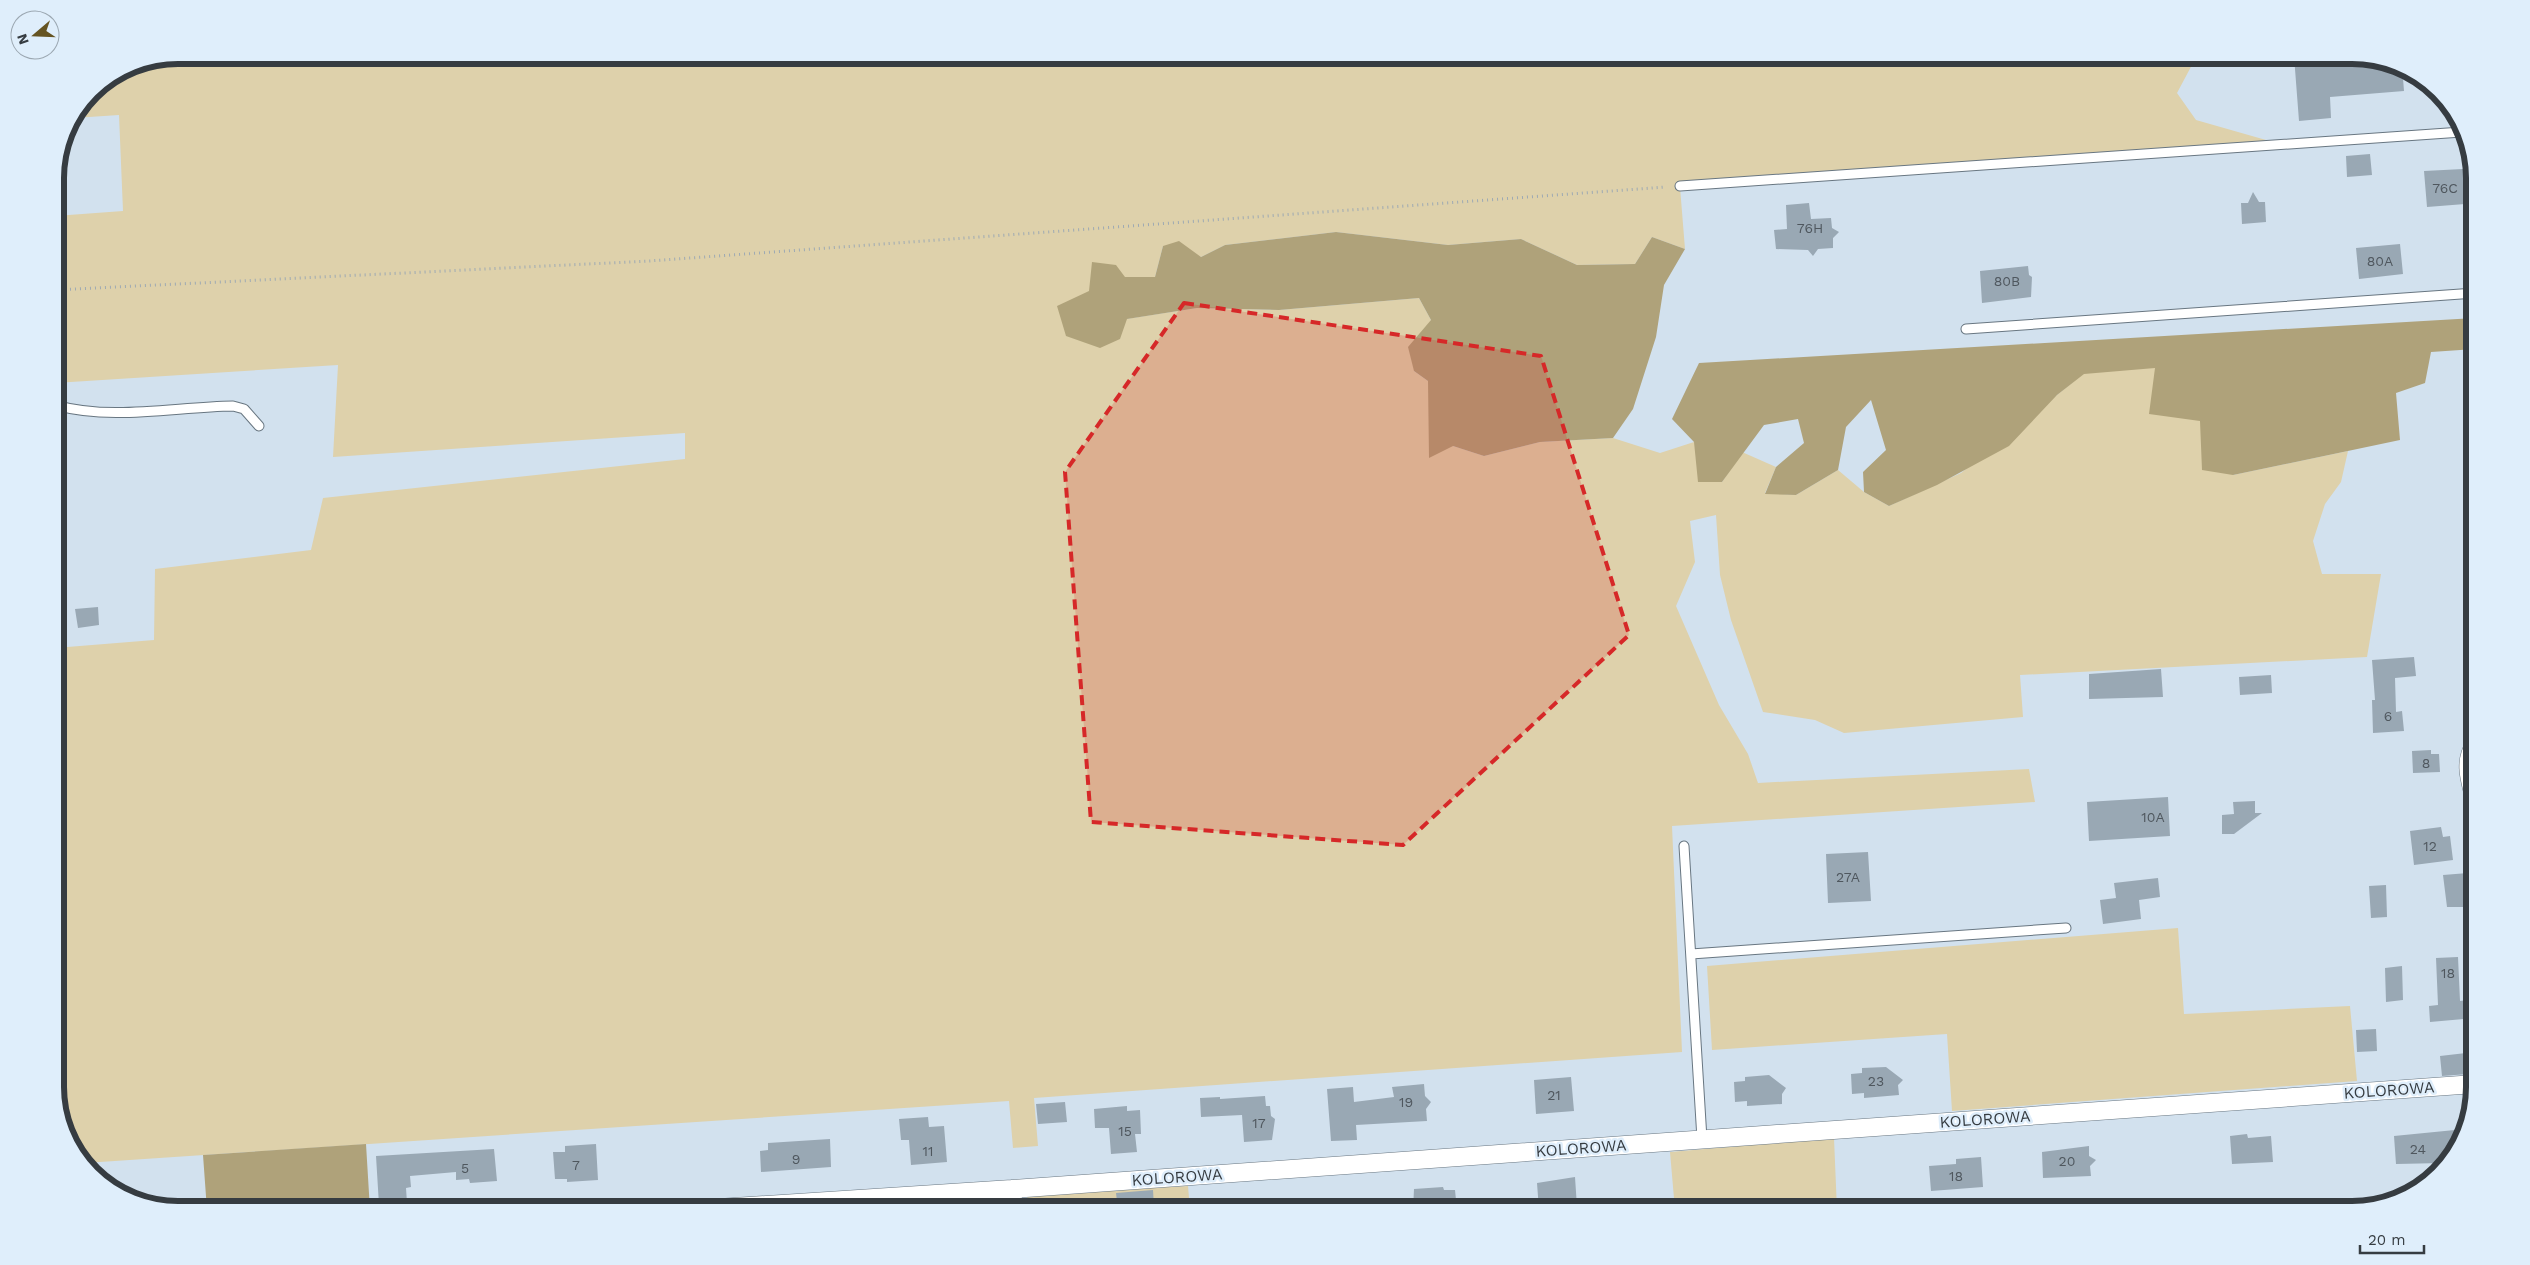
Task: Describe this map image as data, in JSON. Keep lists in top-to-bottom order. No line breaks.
{"streets":{"street":["KOLOROWA"]},"house_numbers":["76C","76H","80A","80B","6","8","10A","12","27A","18","23","21","19","17","15","24","11","9","20","7","5","18"],"scale_bar":"20 m","north":"left"}
